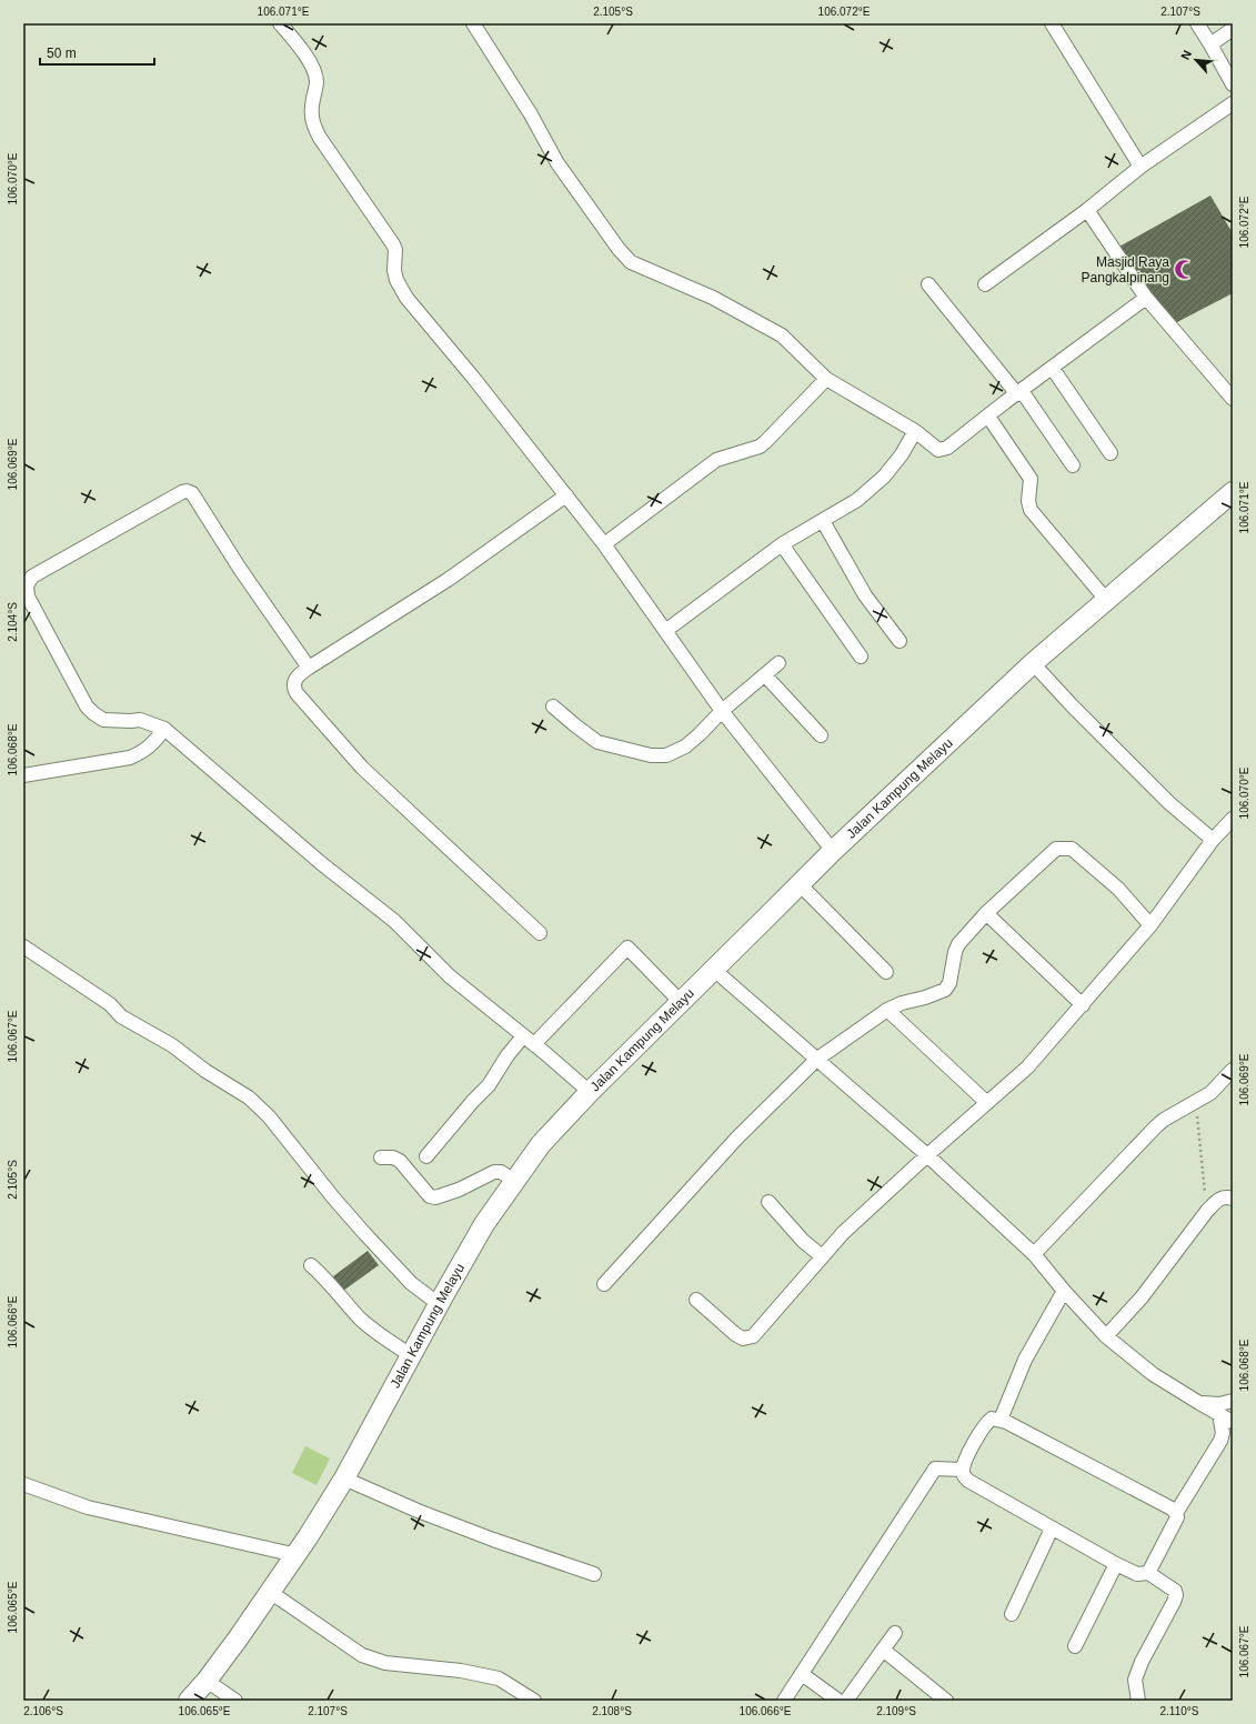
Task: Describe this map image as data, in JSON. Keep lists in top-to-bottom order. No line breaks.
{"streets":{"main road":["Jalan Kampung Melayu"]},"places":{"mosque":["Masjid Raya Pangkalpinang"]},"scale_bar":"50 m","north":"top left","coordinates":["106.071°E","2.105°S","106.072°E","2.107°S","106.070°E","106.069°E","2.104°S","106.068°E","106.067°E","106.066°E","106.065°E","2.106°S","2.108°S","2.109°S","2.110°S"]}
